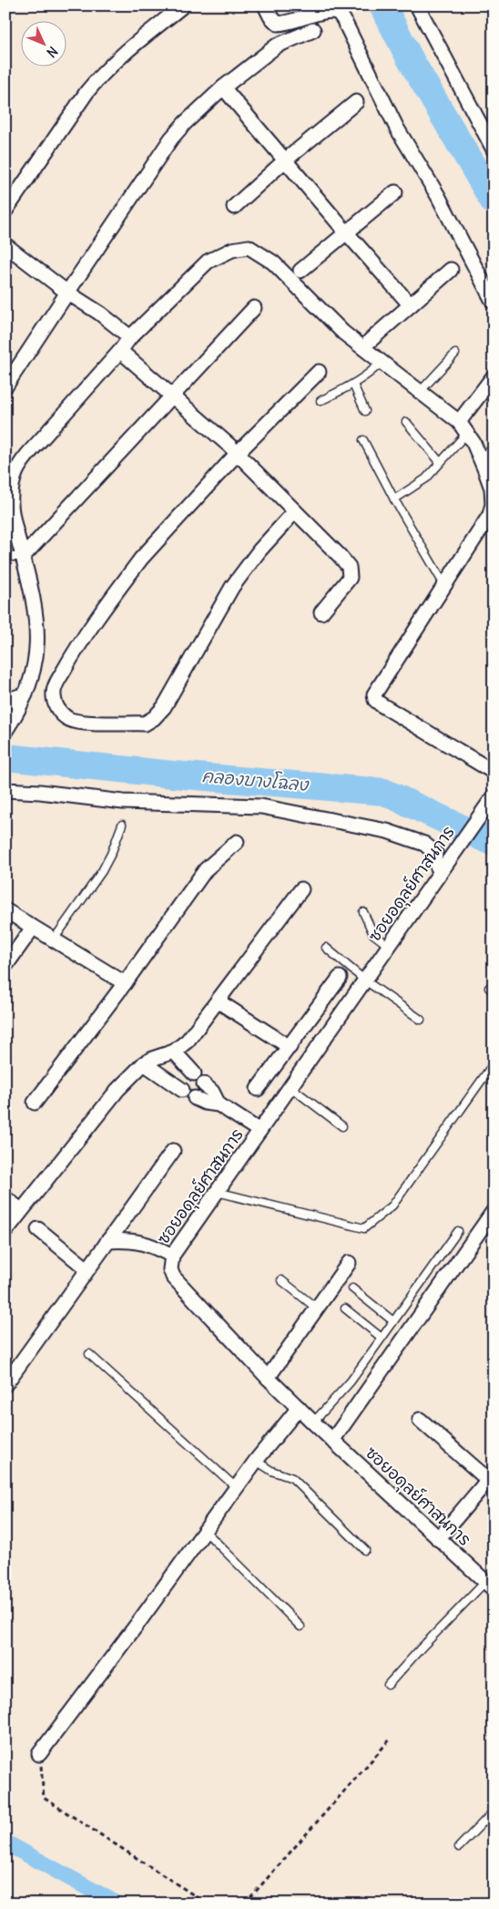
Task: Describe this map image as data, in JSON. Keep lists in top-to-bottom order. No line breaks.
{"streets":{"street":["ซอยอดุลย์ศาสนการ"]},"water":["คลองบางโฉลง"],"north":"bottom right"}
